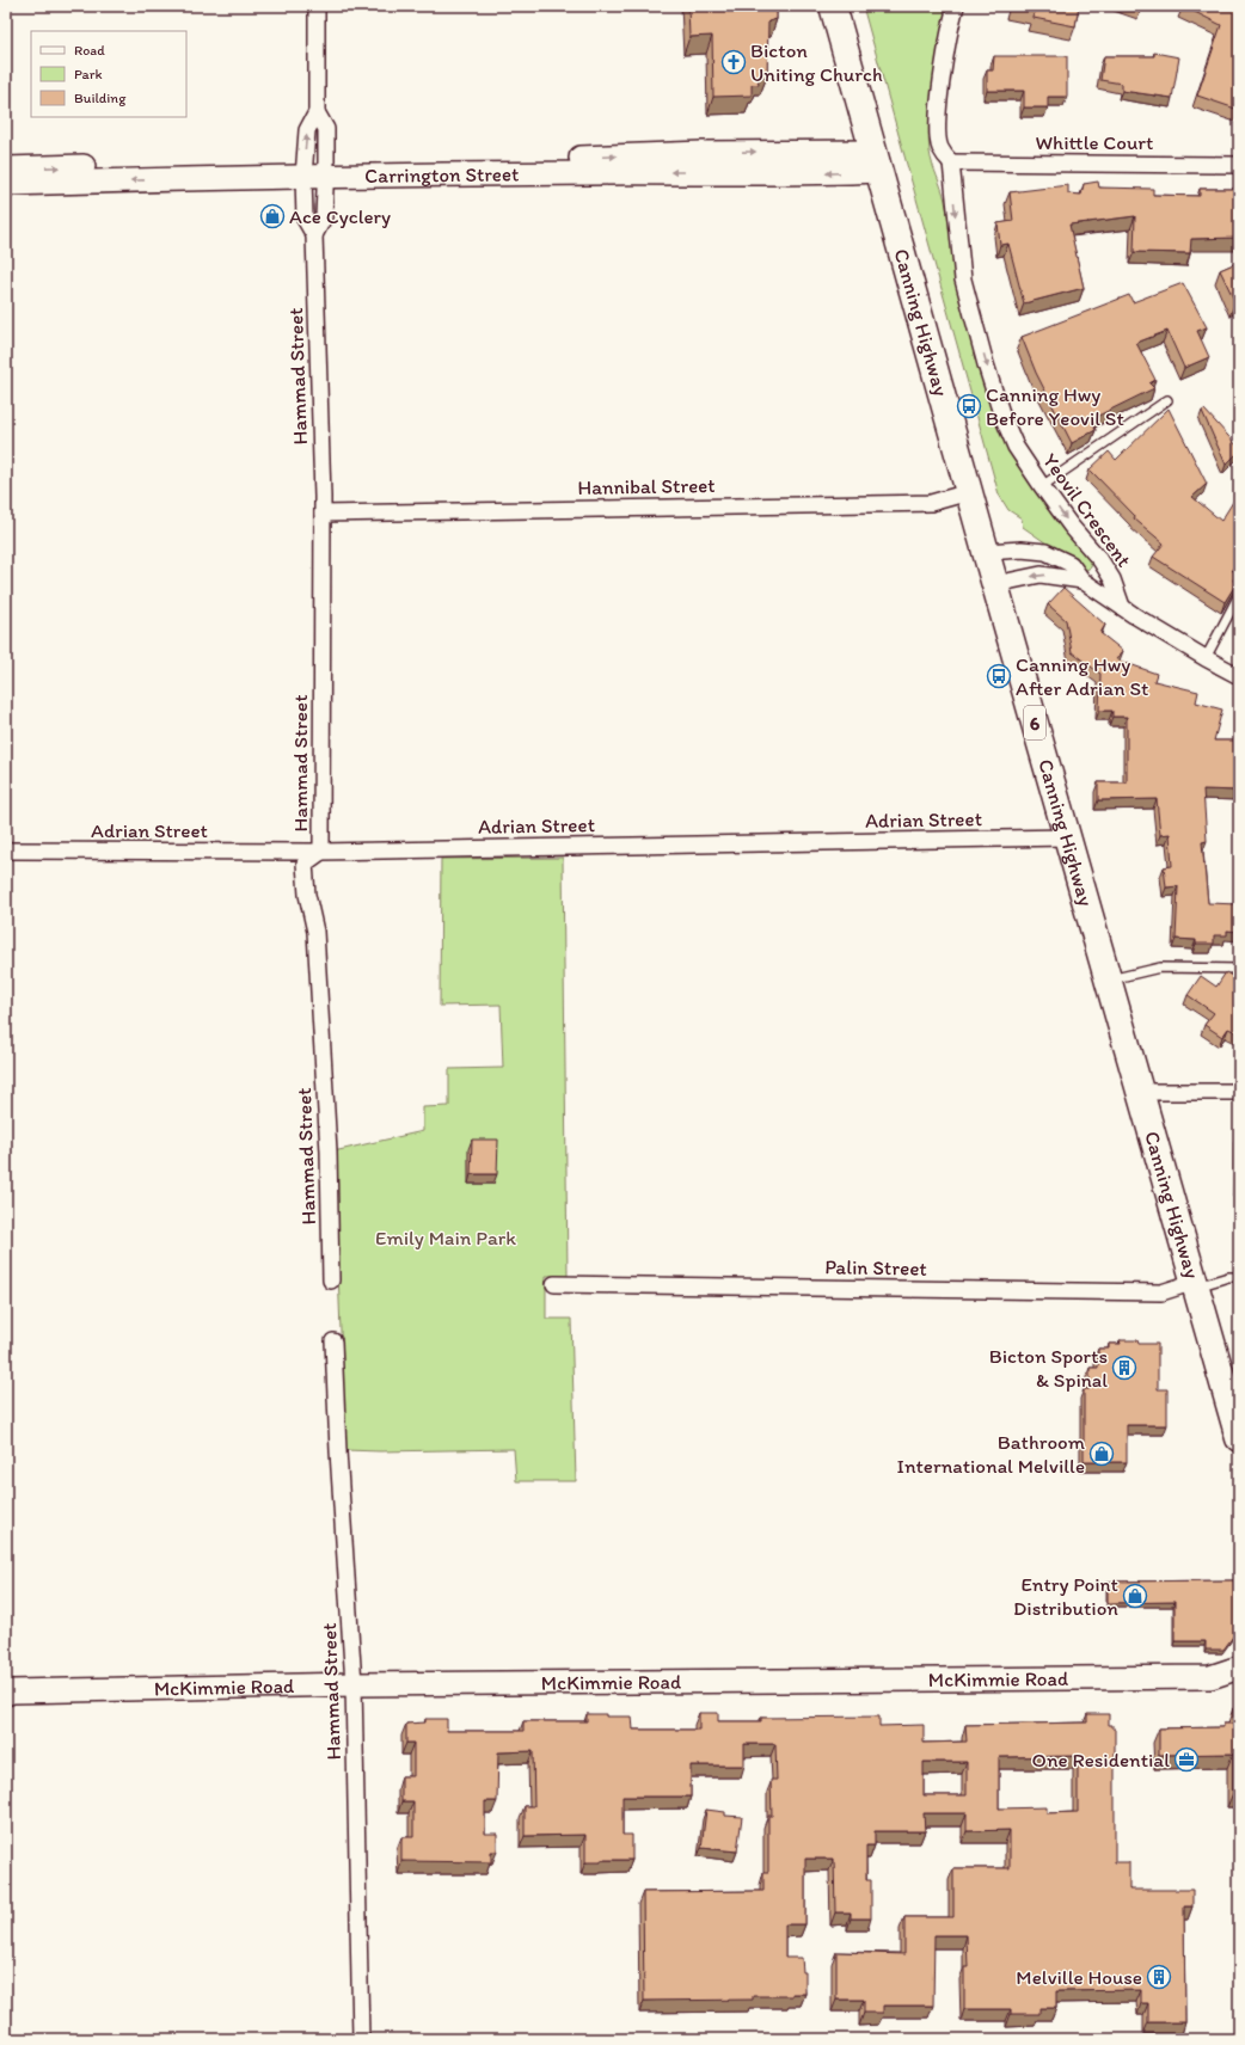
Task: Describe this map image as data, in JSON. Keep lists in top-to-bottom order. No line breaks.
{"streets":{"highway":["Canning Highway","6"],"main road":["Carrington Street","McKimmie Road"],"street":["Whittle Court","Hammad Street","Hannibal Street","Yeovil Crescent","Adrian Street","Palin Street"]},"crossings":[["Whittle Court","Yeovil Crescent"],["Carrington Street","Canning Highway"],["Carrington Street","Hammad Street"],["Canning Highway","Hannibal Street"],["Canning Highway","Yeovil Crescent"],["Canning Highway","Adrian Street"],["Canning Highway","Palin Street"],["Hammad Street","Hannibal Street"],["Hammad Street","Adrian Street"],["Hammad Street","McKimmie Road"]],"parks":["Emily Main Park"],"places":{"church":["Bicton Uniting Church"],"shop":["Ace Cyclery","Bathroom International Melville","Entry Point Distribution"],"bus stop":["Canning Hwy Before Yeovil St","Canning Hwy After Adrian St"],"building":["Bicton Sports & Spinal","Melville House"],"office":["One Residential"]},"legend":["Road","Park","Building"]}
